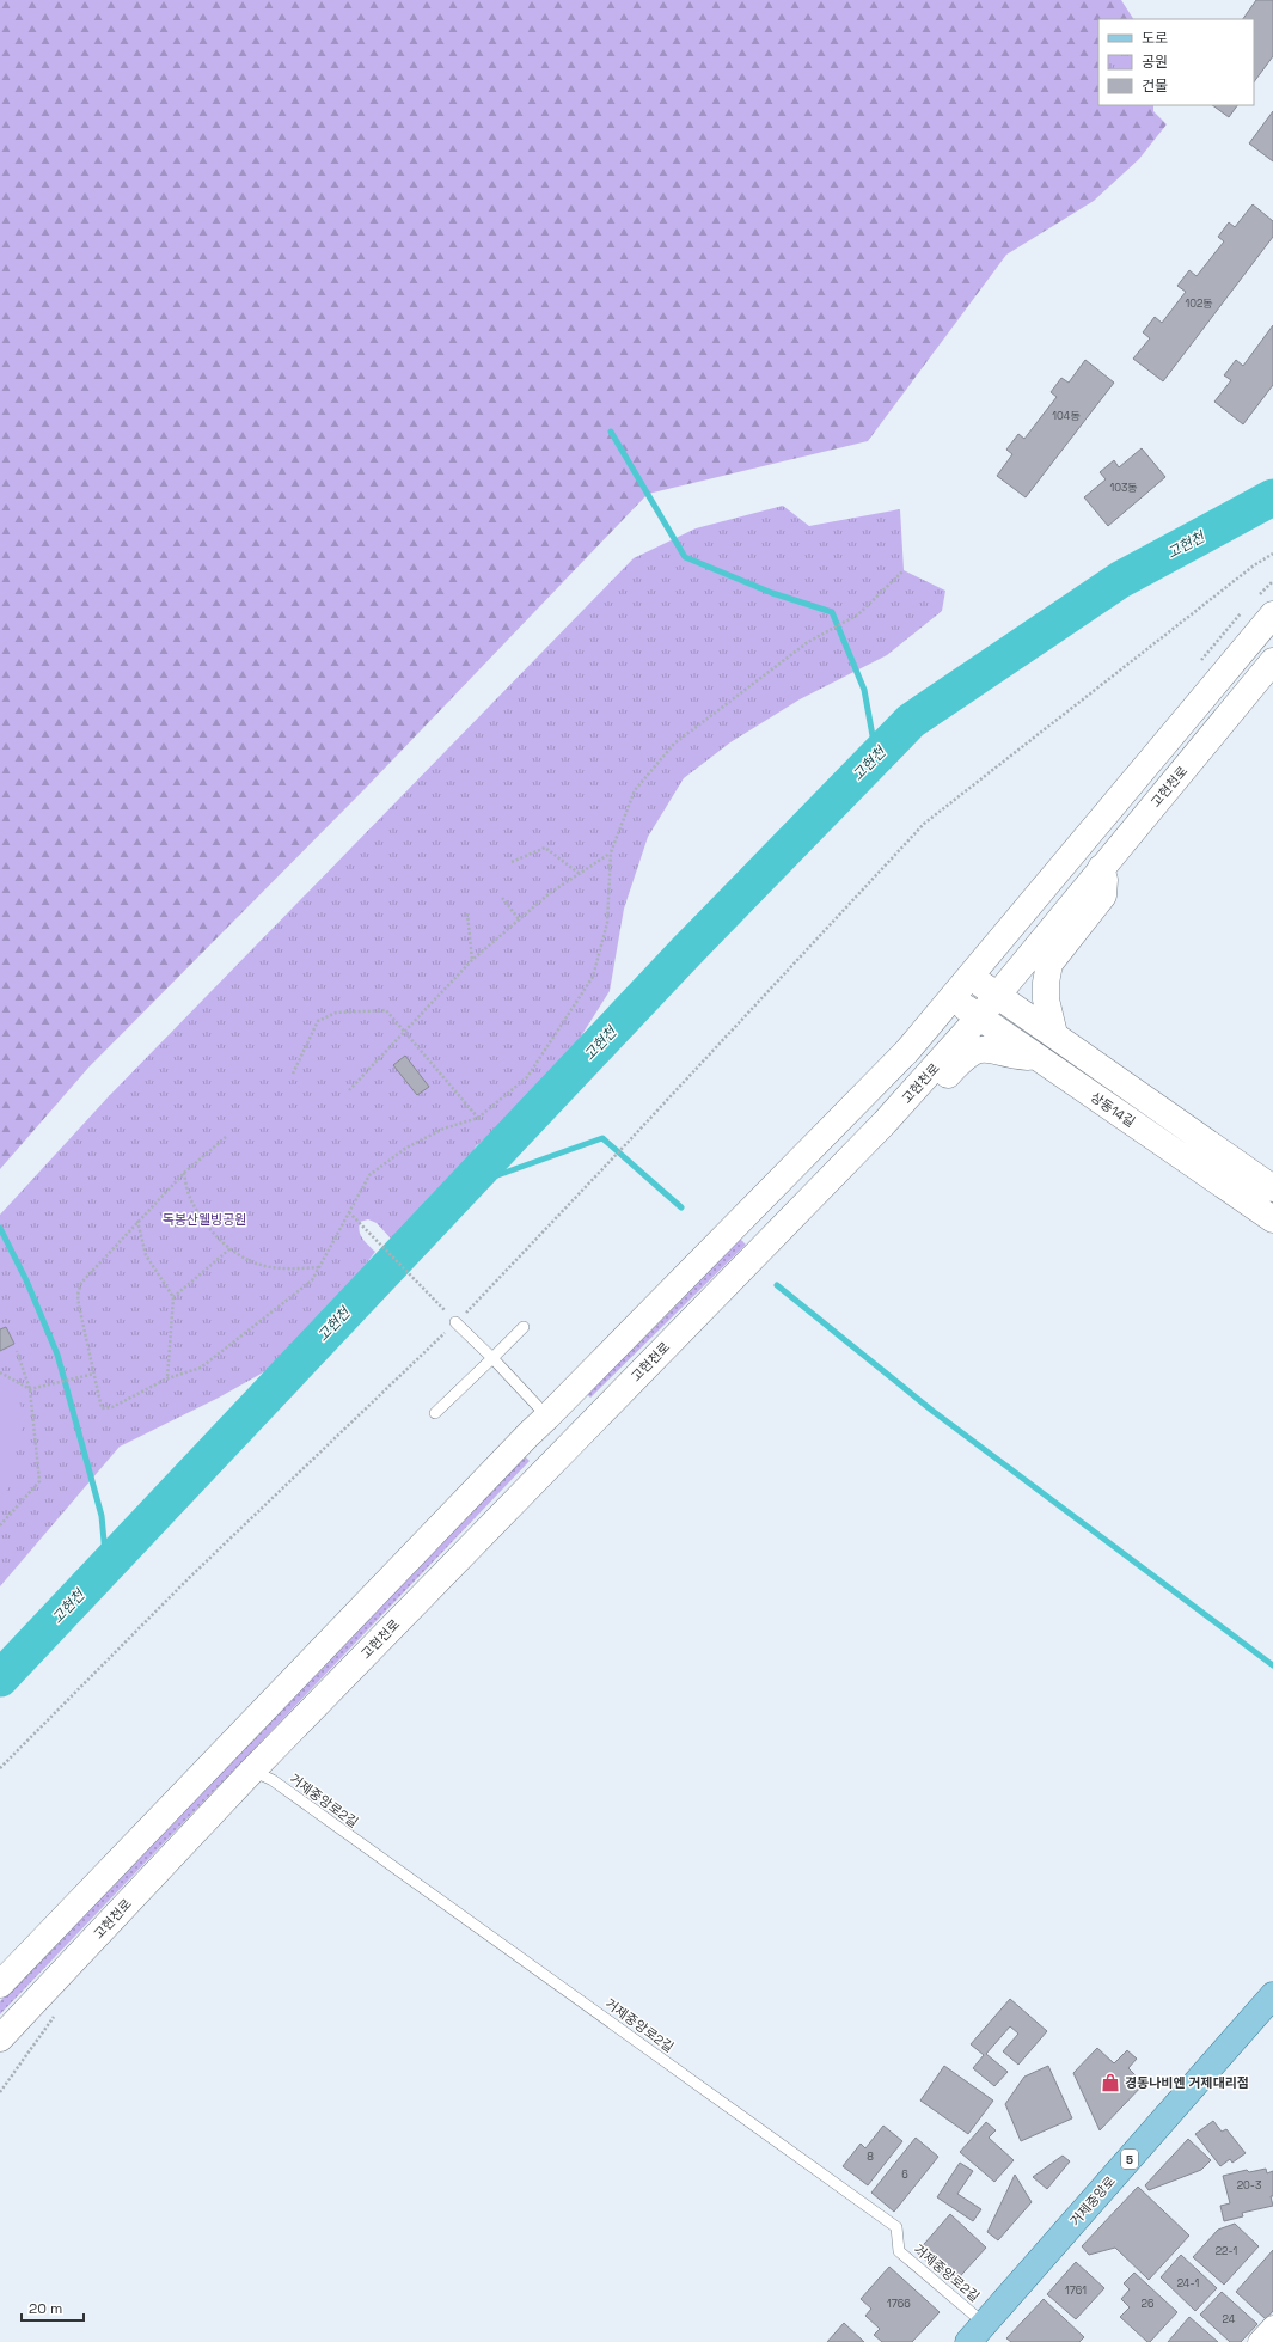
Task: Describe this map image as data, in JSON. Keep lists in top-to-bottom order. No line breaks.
{"streets":{"main road":["5","거제중앙로"],"street":["고현천로","상동14길"],"lane":["거제중앙로2길"]},"crossings":[["고현천로","상동14길"],["고현천로","거제중앙로2길"],["거제중앙로2길","거제중앙로"]],"water":["고현천"],"parks":["독봉산웰빙공원"],"places":{"shop":["경동나비엔 거제대리점"]},"house_numbers":["102동","104동","103동","8","6","20-3","22-1","24-1","1761","1766","26","24"],"legend":["도로","공원","건물"],"scale_bar":"20 m"}
